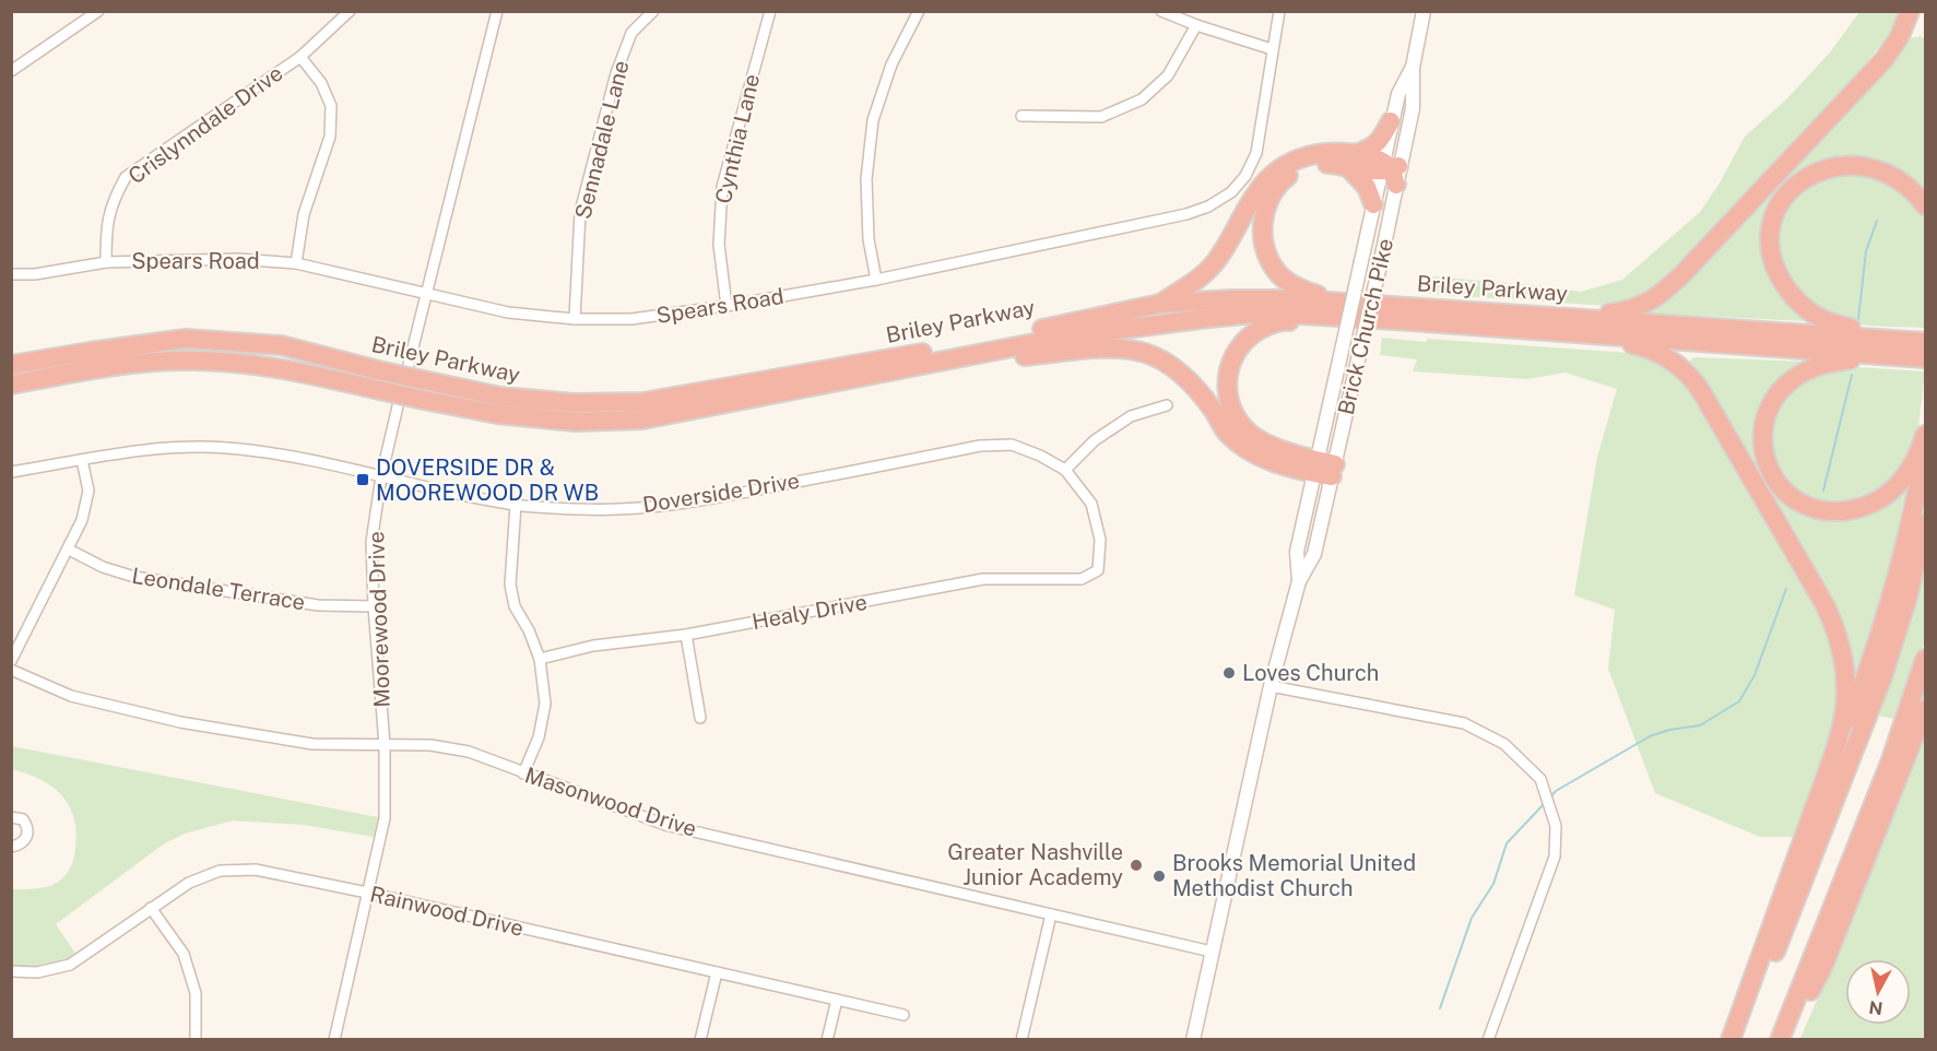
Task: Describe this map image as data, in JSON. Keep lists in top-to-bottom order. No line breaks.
{"streets":{"highway":["Briley Parkway"],"main road":["Brick Church Pike"],"street":["Crislynndale Drive","Cynthia Lane","Sennadale Lane","Spears Road","Doverside Drive","Leondale Terrace","Healy Drive","Moorewood Drive","Masonwood Drive","Rainwood Drive"]},"crossings":[["Crislynndale Drive","Spears Road"],["Cynthia Lane","Spears Road"],["Sennadale Lane","Spears Road"],["Spears Road","Moorewood Drive"],["Brick Church Pike","Masonwood Drive"],["Doverside Drive","Healy Drive"],["Doverside Drive","Moorewood Drive"],["Leondale Terrace","Moorewood Drive"],["Moorewood Drive","Masonwood Drive"],["Moorewood Drive","Rainwood Drive"]],"places":{"transit":["DOVERSIDE DR & MOOREWOOD DR WB"],"other":["Loves Church","Greater Nashville Junior Academy","Brooks Memorial United Methodist Church"]},"north":"bottom"}
